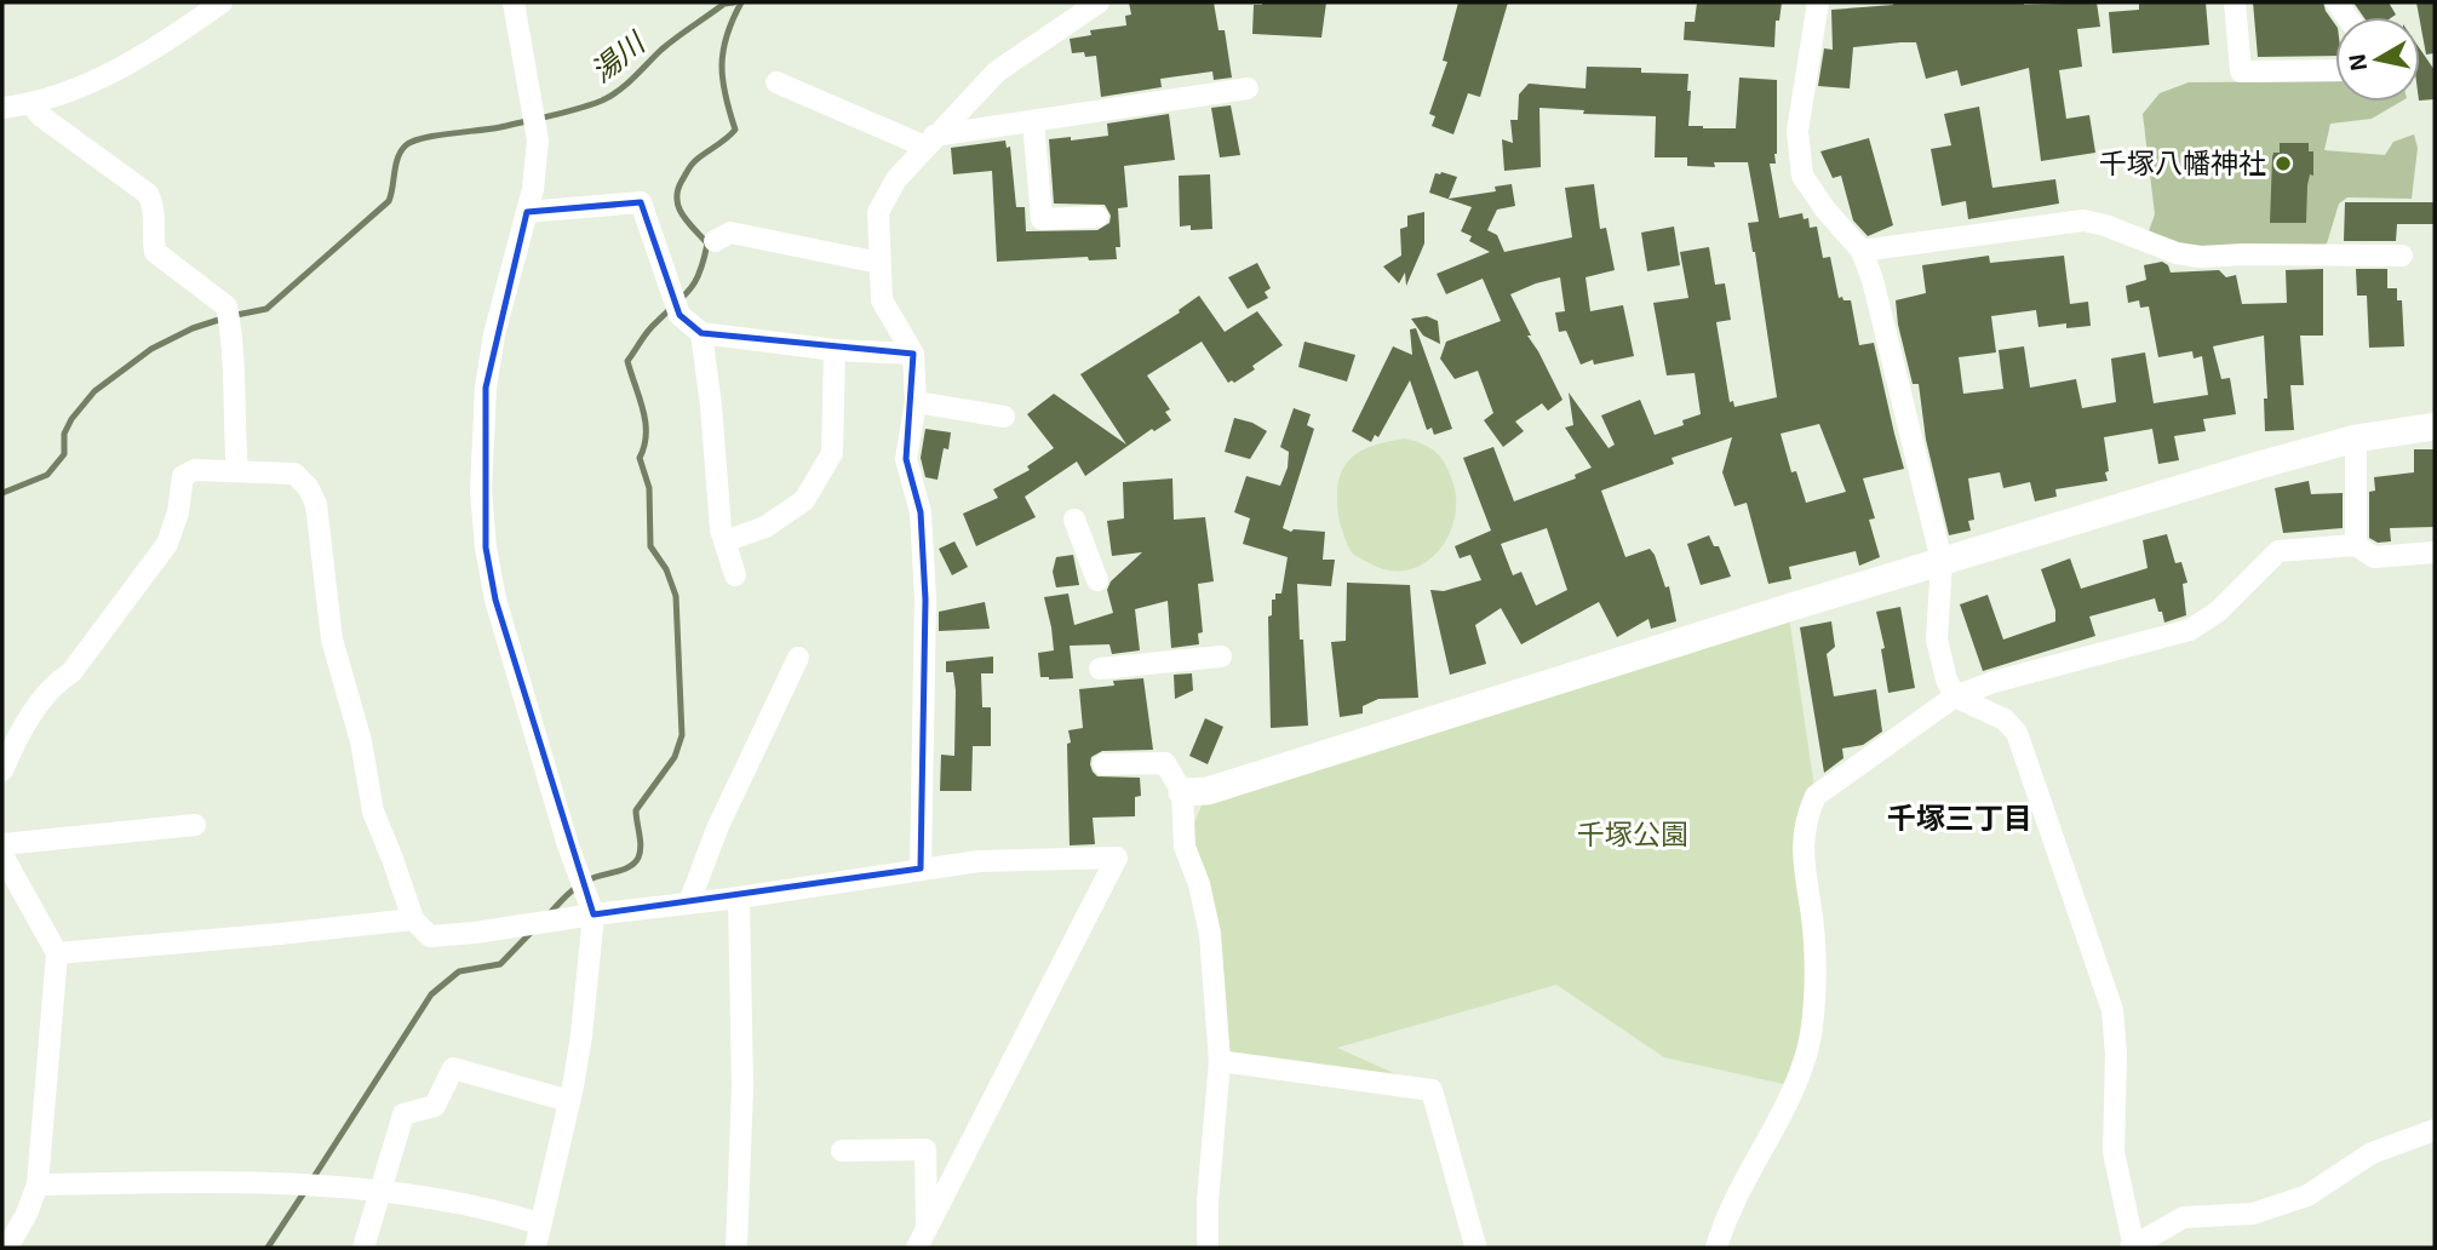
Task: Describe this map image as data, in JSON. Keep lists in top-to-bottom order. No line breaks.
{"districts":["千塚三丁目"],"water":["湯川"],"parks":["千塚公園"],"places":["千塚八幡神社"],"north":"left"}
